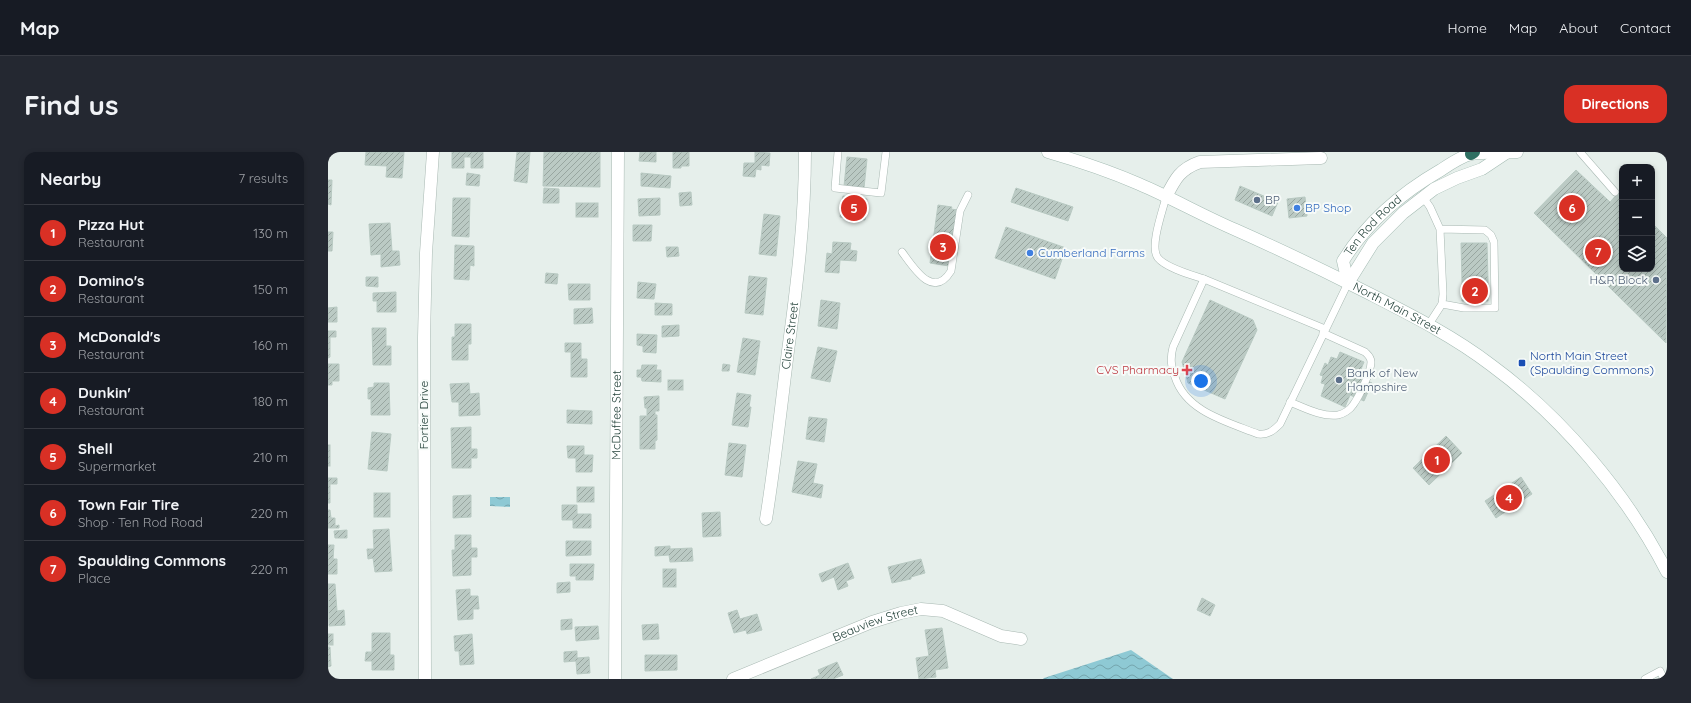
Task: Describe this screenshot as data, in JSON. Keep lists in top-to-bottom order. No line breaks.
{"streets":{"street":["Ten Rod Road","North Main Street","Claire Street","Fortier Drive","McDuffee Street","Beauview Street"]},"crossings":[["Ten Rod Road","North Main Street"]],"places":{"other":["BP","BP Shop","Cumberland Farms","H&R Block","Bank of New Hampshire"],"transit":["North Main Street (Spaulding Commons)"],"health":["CVS Pharmacy"]},"page":{"header":"Map","nav":["Home","Map","About","Contact"],"buttons":"Directions","title":"Find us","heading":["Nearby","7 results"],"map_buttons":["+","−"],"pins":["5","6","3","7","2","1","4"],"list":[{"mark":"1","name":"Pizza Hut","note":"Restaurant","value":"130 m"},{"mark":"2","name":"Domino's","note":"Restaurant","value":"150 m"},{"mark":"3","name":"McDonald's","note":"Restaurant","value":"160 m"},{"mark":"4","name":"Dunkin'","note":"Restaurant","value":"180 m"},{"mark":"5","name":"Shell","note":"Supermarket","value":"210 m"},{"mark":"6","name":"Town Fair Tire","note":"Shop · Ten Rod Road","value":"220 m"},{"mark":"7","name":"Spaulding Commons","note":"Place","value":"220 m"}]}}
